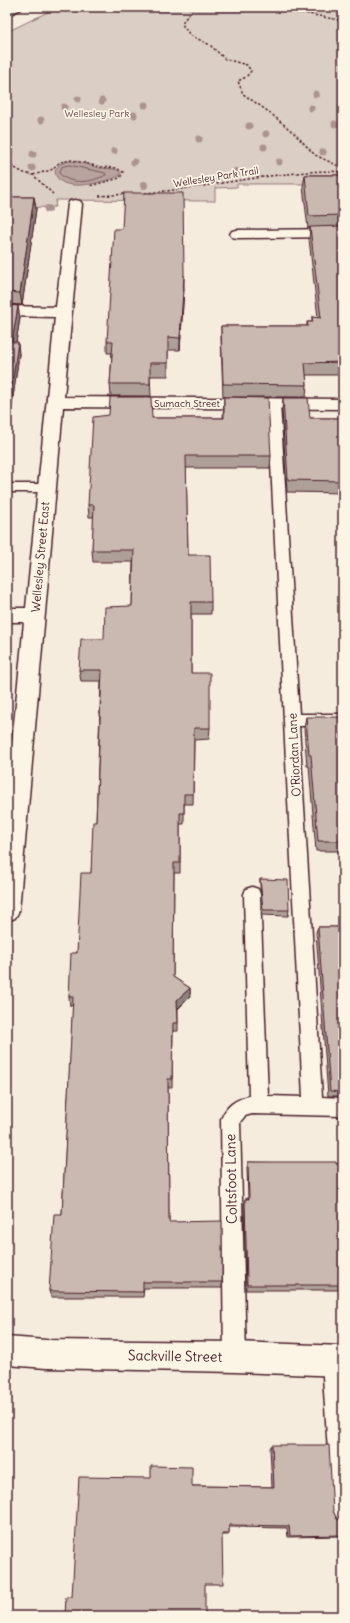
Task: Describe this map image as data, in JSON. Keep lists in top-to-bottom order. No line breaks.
{"streets":{"street":["Sumach Street","Wellesley Street East","Sackville Street"],"lane":["O'Riordan Lane","Coltsfoot Lane"],"path":["Wellesley Park Trail"]},"crossings":[["Sumach Street","Wellesley Street East"],["Sumach Street","O'Riordan Lane"],["O'Riordan Lane","Coltsfoot Lane"],["Coltsfoot Lane","Sackville Street"]],"parks":["Wellesley Park"]}
